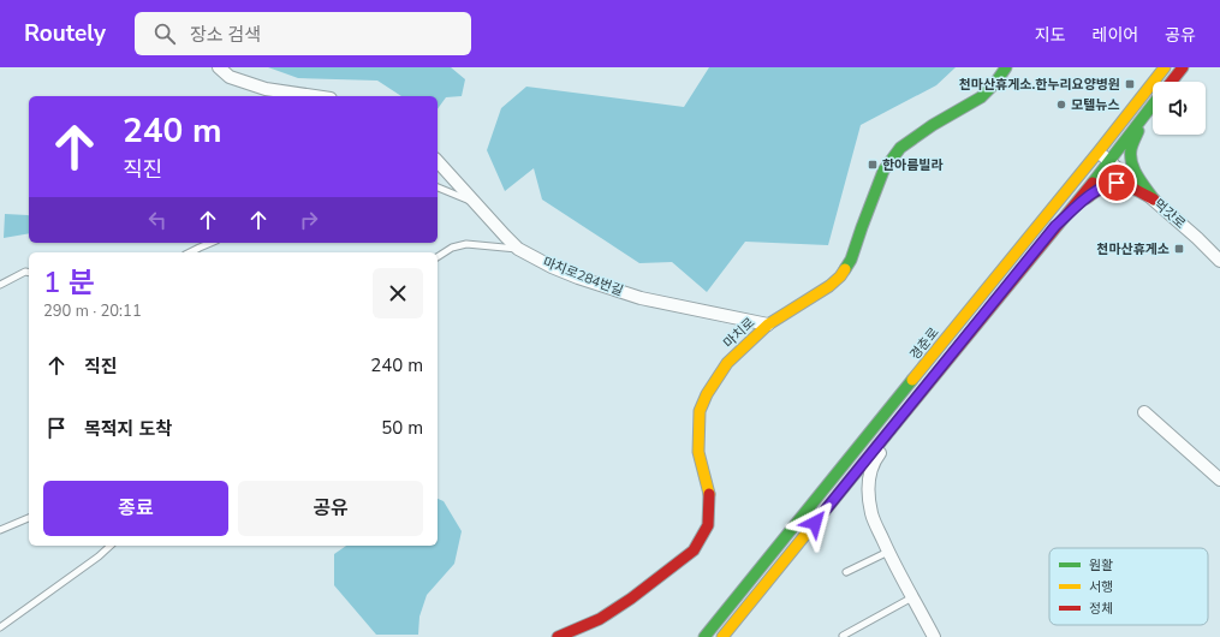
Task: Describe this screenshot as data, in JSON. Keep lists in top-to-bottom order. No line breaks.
{"streets":{"street":["먹갓로","마치로284번길","마치로","경춘로"]},"crossings":[["먹갓로","경춘로"],["마치로284번길","마치로"]],"places":{"transit":["천마산휴게소.한누리요양병원","한아름빌라","천마산휴게소"],"other":["모텔뉴스"]},"legend":["원활","서행","정체"],"page":{"header":"Routely","search":"장소 검색","nav":["지도","레이어","공유"],"turn":["240 m","직진"],"heading":["1 분","290 m · 20:11"],"list":[{"name":"직진","value":"240 m"},{"name":"목적지 도착","value":"50 m"}],"buttons":["종료","공유"]}}
